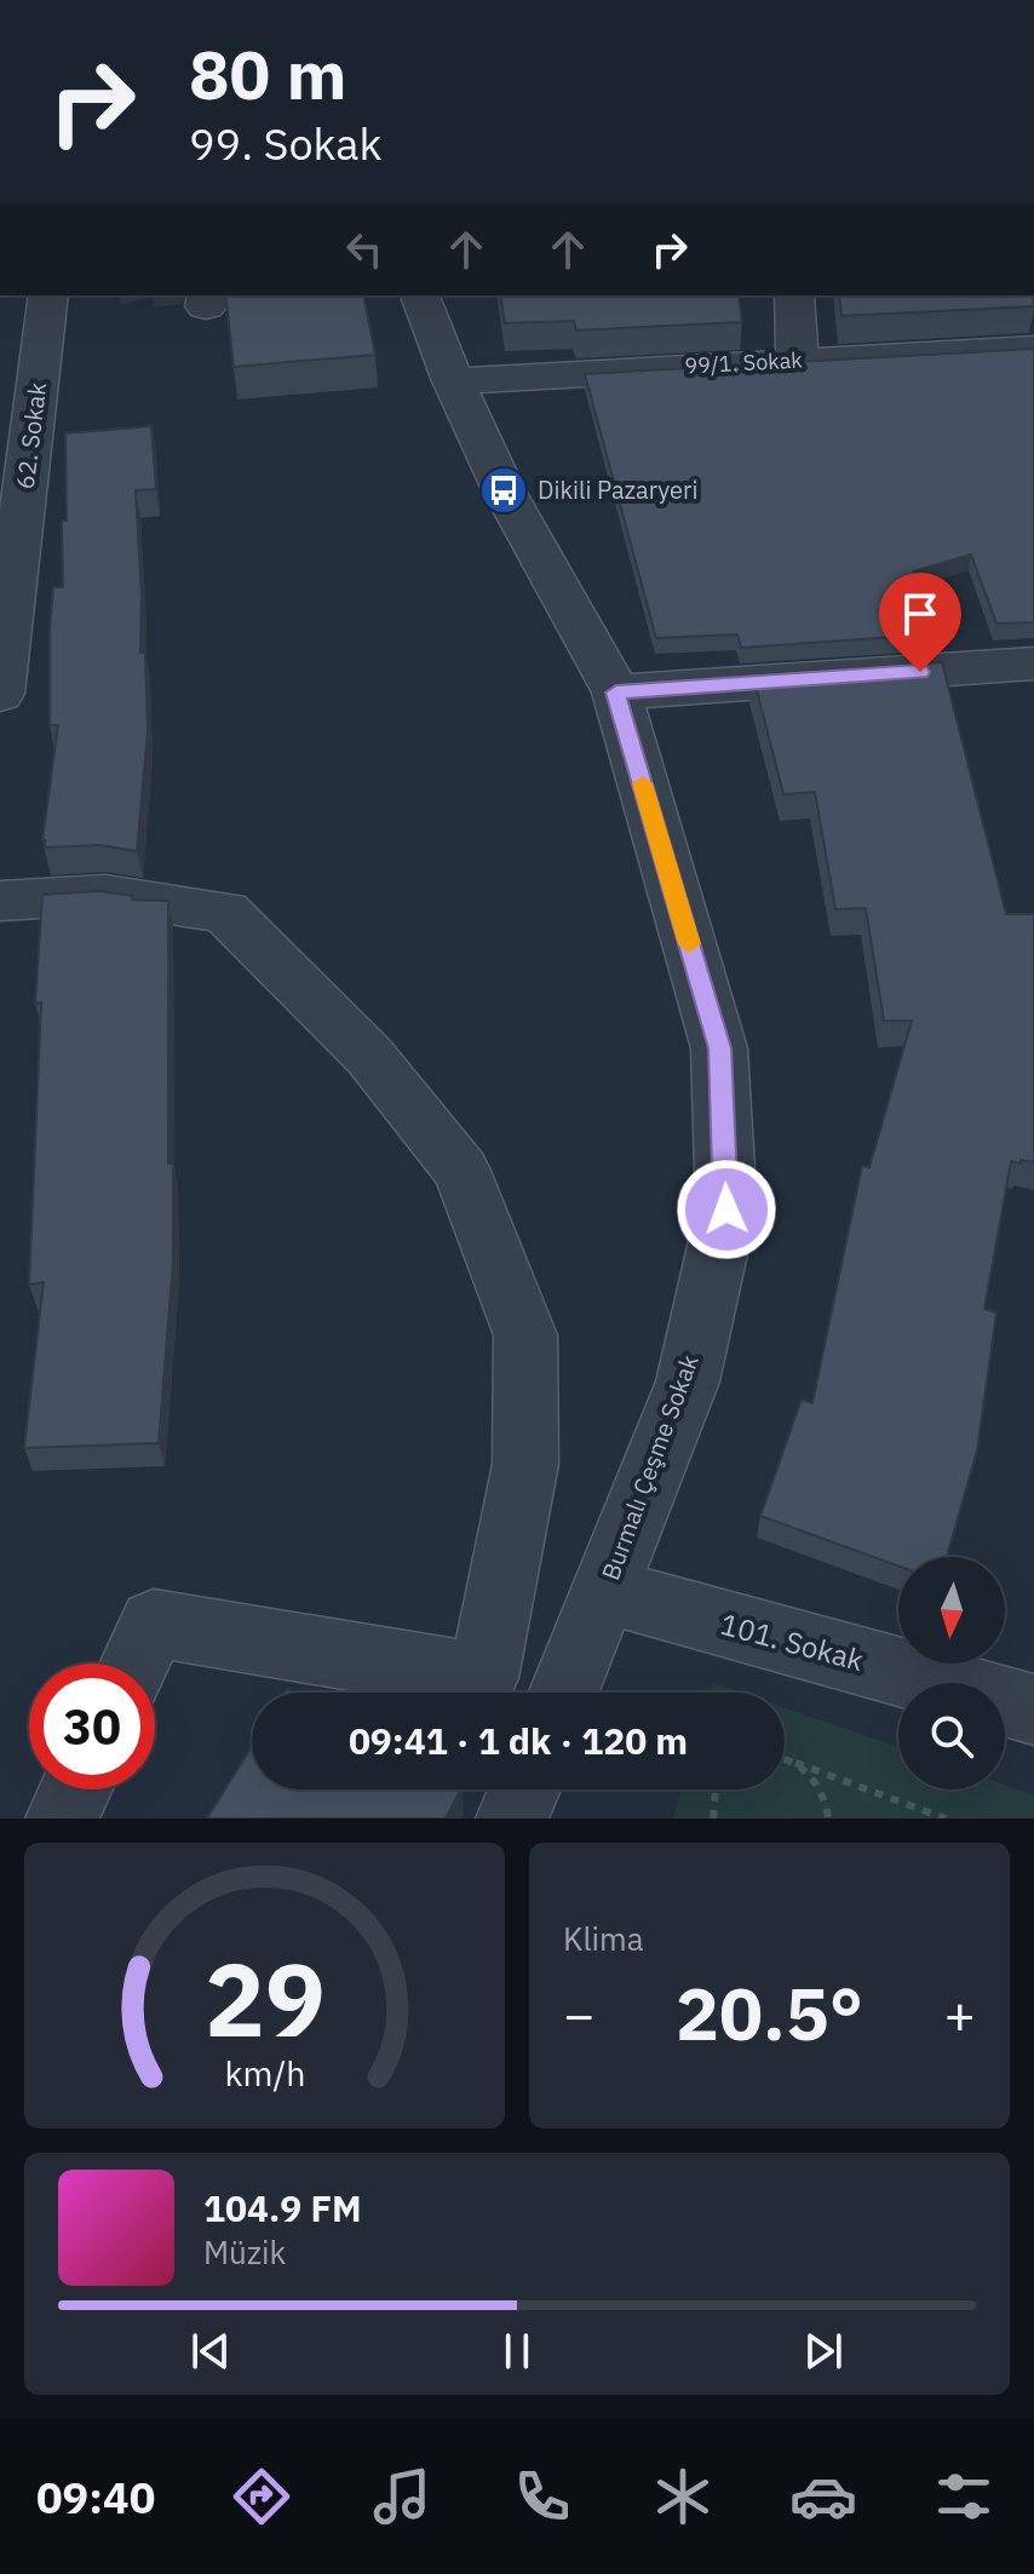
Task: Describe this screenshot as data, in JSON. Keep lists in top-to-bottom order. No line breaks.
{"streets":{"street":["99/1. Sokak","62. Sokak","Burmalı Çeşme Sokak","101. Sokak"]},"crossings":[["99/1. Sokak","Burmalı Çeşme Sokak"],["Burmalı Çeşme Sokak","101. Sokak"]],"places":{"bus stop":["Dikili Pazaryeri"]},"north":"bottom","page":{"turn":["80 m","99. Sokak"],"limit":"30","trip":"09:41 · 1 dk · 120 m","tile":"Klima","heat":["−","20.5°","+"],"song":["104.9 FM","Müzik"],"tabs":"09:40","gauge":["29","km/h"]}}
